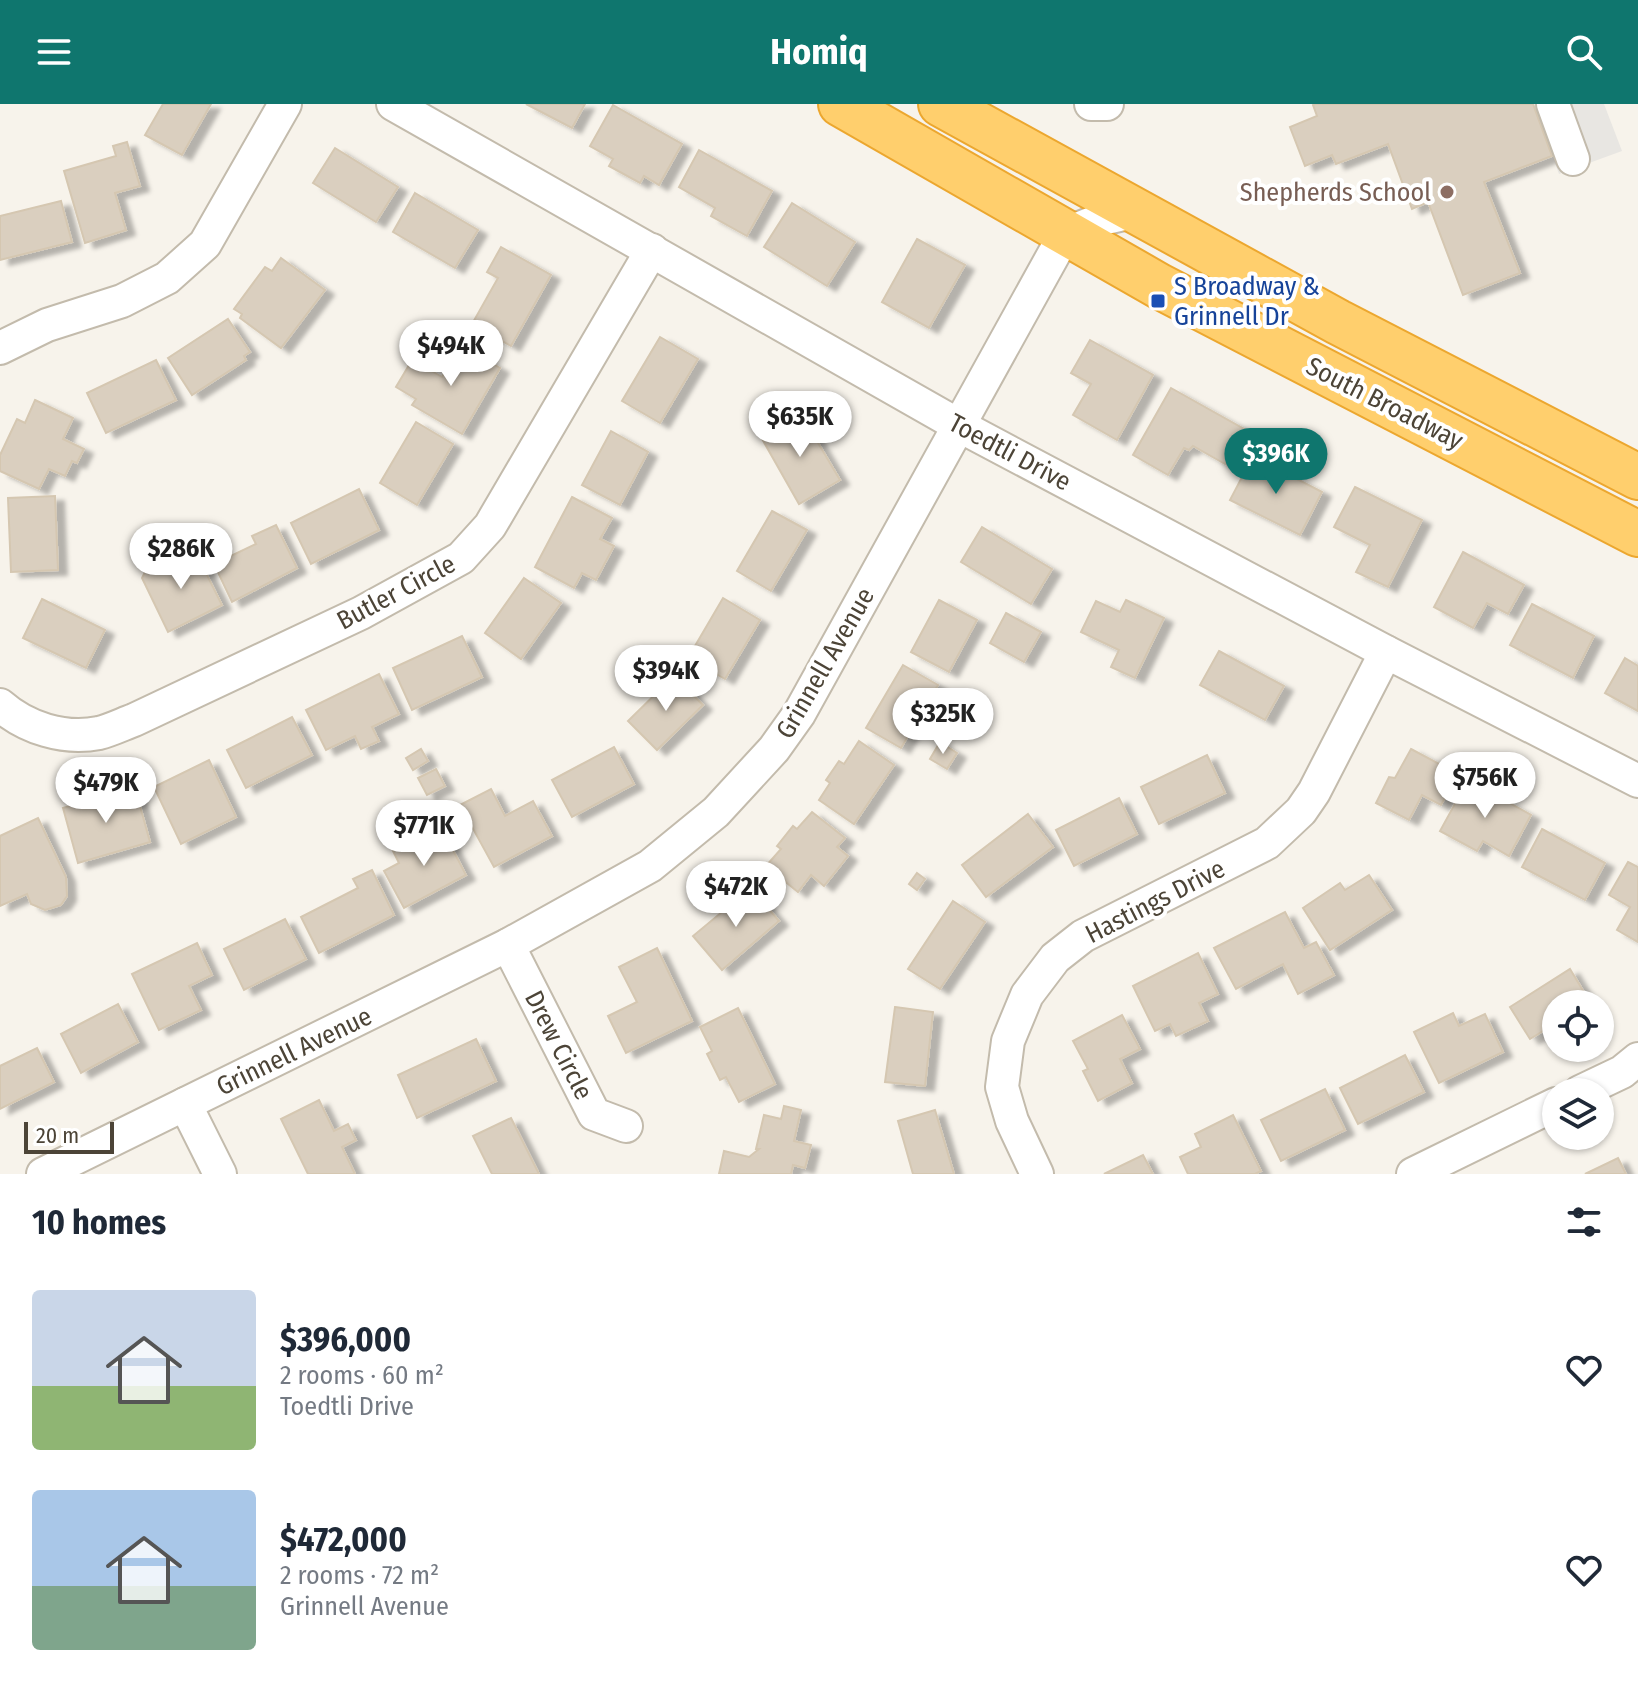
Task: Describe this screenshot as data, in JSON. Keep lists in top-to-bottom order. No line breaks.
{"streets":{"highway":["South Broadway"],"street":["Toedtli Drive","Butler Circle","Grinnell Avenue","Hastings Drive","Drew Circle"]},"crossings":[["South Broadway","Grinnell Avenue"],["Toedtli Drive","Butler Circle"],["Toedtli Drive","Grinnell Avenue"],["Toedtli Drive","Hastings Drive"],["Grinnell Avenue","Drew Circle"]],"places":{"other":["Shepherds School"],"transit":["S Broadway & Grinnell Dr"]},"scale_bar":"20 m","page":{"header":"Homiq","price":["$494K","$635K","$396K","$286K","$394K","$325K","$756K","$479K","$771K","$472K"],"scale":"20 m","heading":"10 homes","list":[{"name":"$396,000","note":"2 rooms · 60 m² · Toedtli Drive"},{"name":"$472,000","note":"2 rooms · 72 m² · Grinnell Avenue"}]}}
